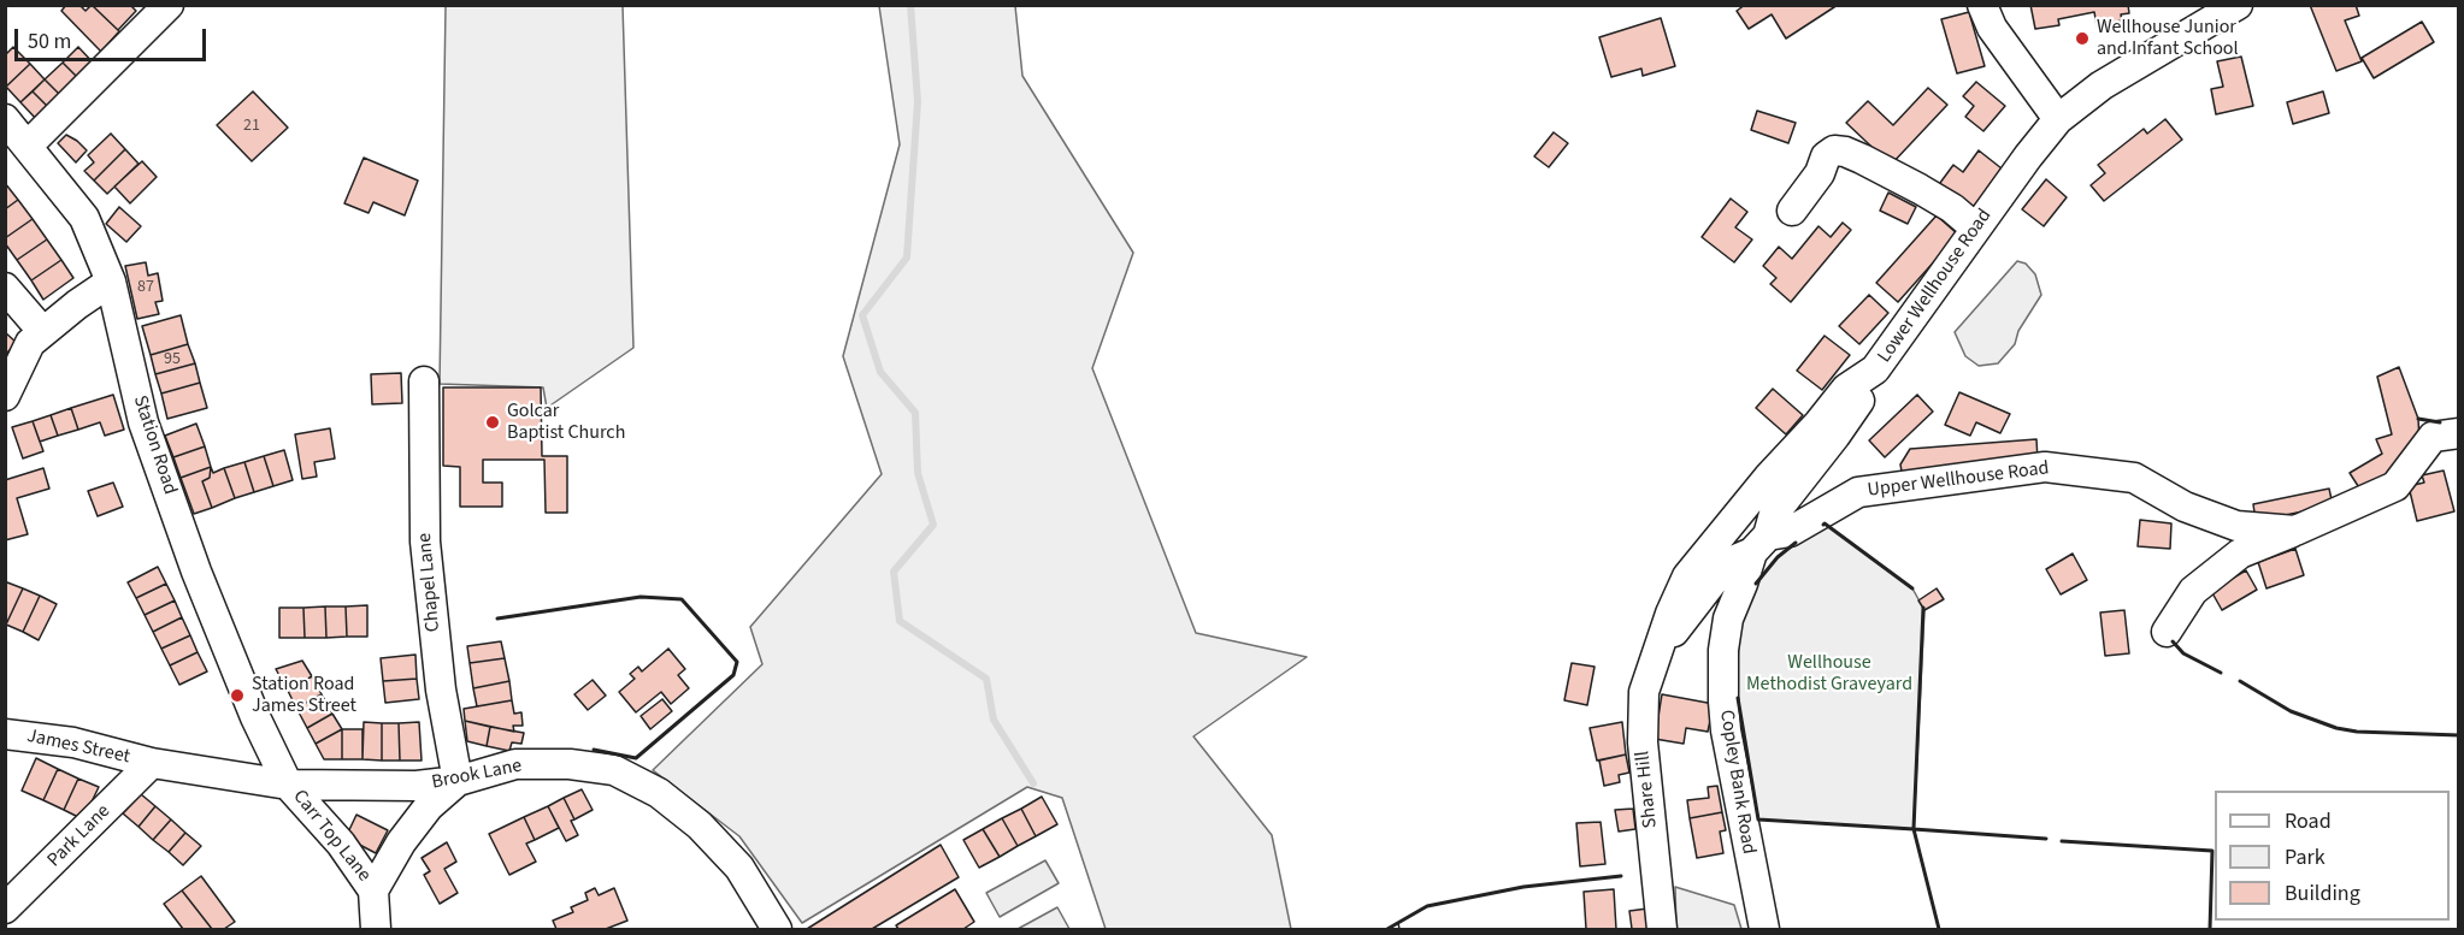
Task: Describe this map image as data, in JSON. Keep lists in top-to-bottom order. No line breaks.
{"streets":{"street":["Lower Wellhouse Road","Station Road","Upper Wellhouse Road","Chapel Lane","James Street","Brook Lane","Copley Bank Road","Share Hill","Park Lane","Carr Top Lane"]},"crossings":[["Lower Wellhouse Road","Copley Bank Road"],["Lower Wellhouse Road","Share Hill"],["Station Road","Brook Lane"],["Station Road","Carr Top Lane"],["Upper Wellhouse Road","Copley Bank Road"],["Chapel Lane","Brook Lane"],["Chapel Lane","Carr Top Lane"],["James Street","Brook Lane"],["James Street","Park Lane"],["Brook Lane","Park Lane"],["Brook Lane","Carr Top Lane"]],"parks":["Wellhouse Methodist Graveyard"],"places":["Wellhouse Junior and Infant School","Golcar Baptist Church","Station Road James Street"],"house_numbers":["21","87","95"],"legend":["Road","Park","Building"],"scale_bar":"50 m"}
